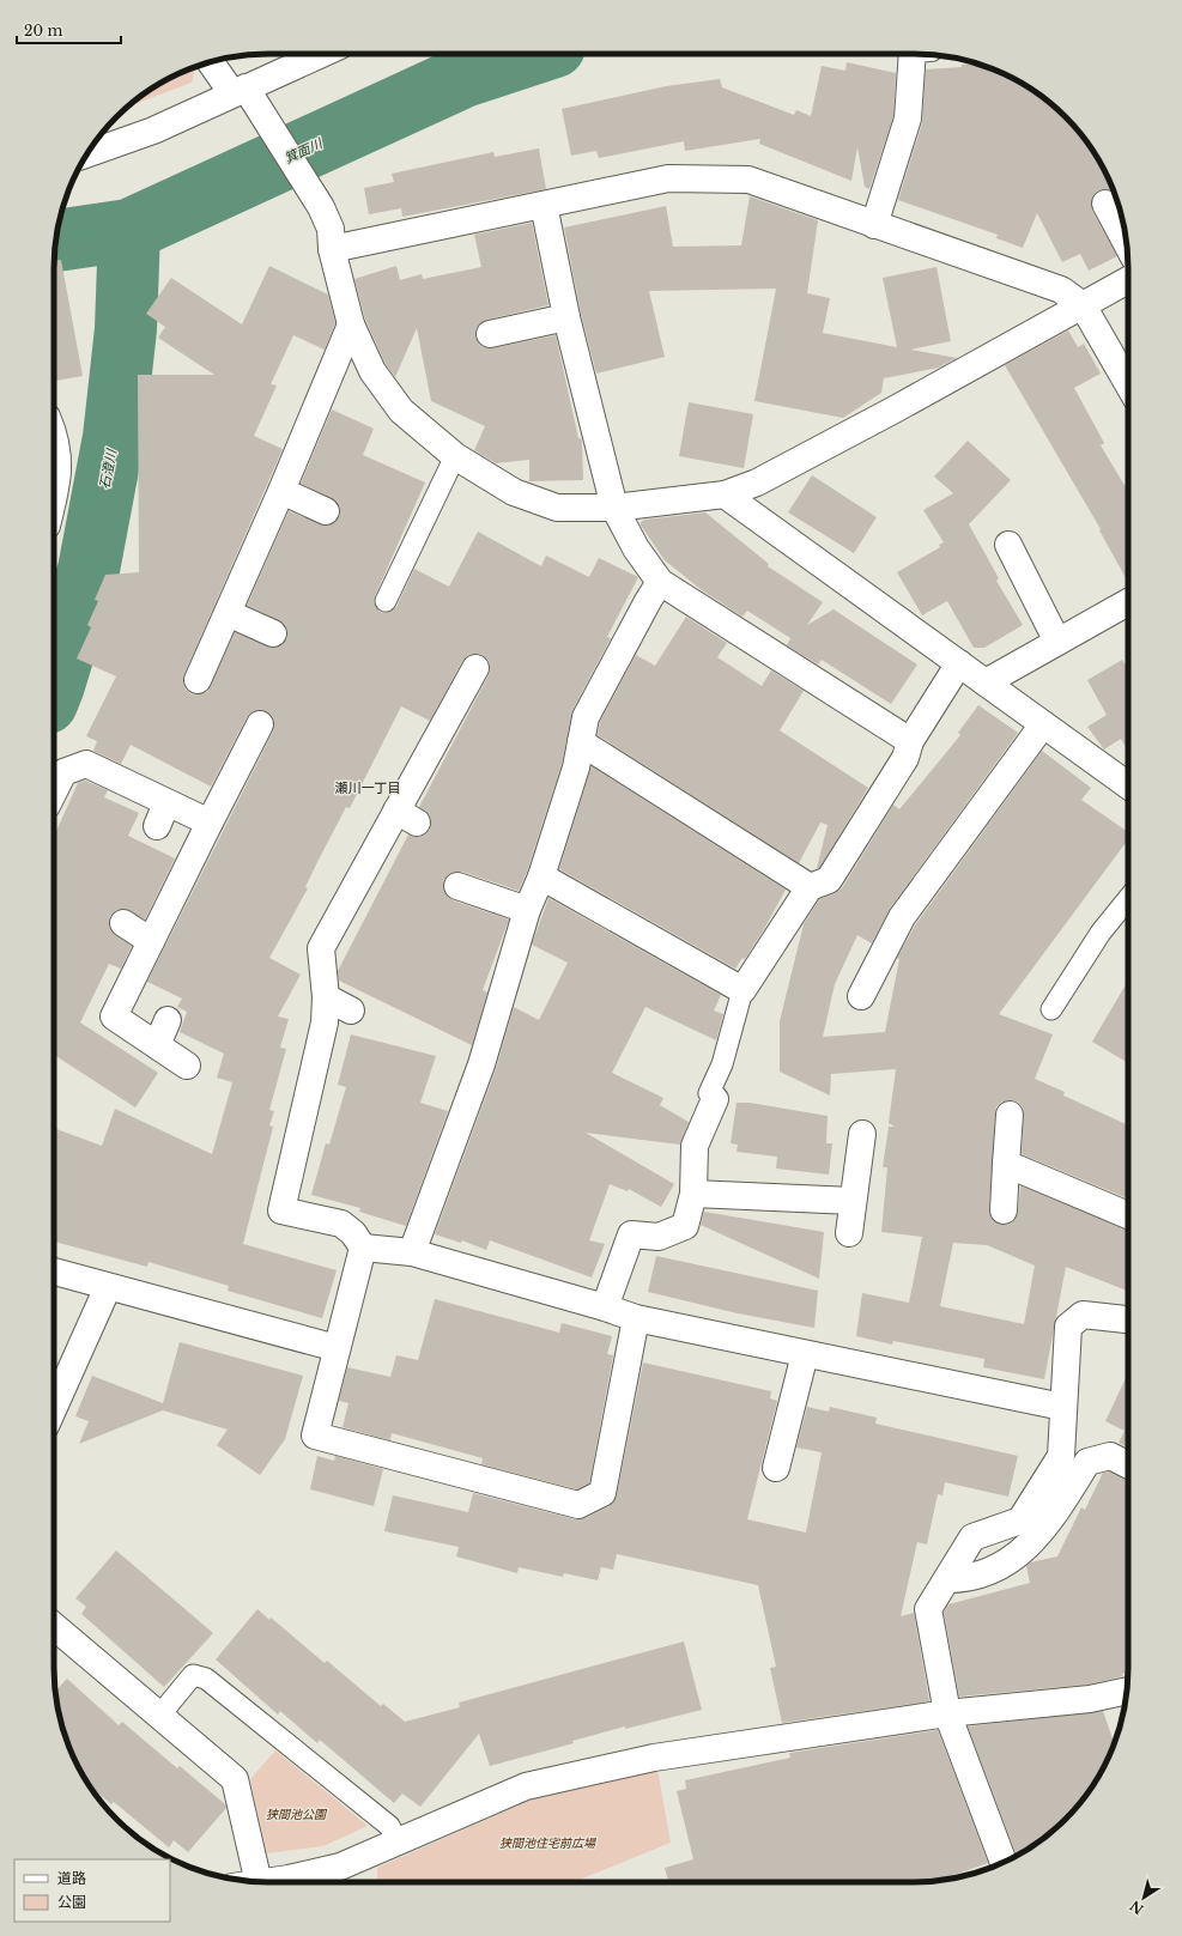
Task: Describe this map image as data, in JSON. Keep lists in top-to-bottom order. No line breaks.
{"districts":["瀬川一丁目"],"water":["箕面川","石澄川"],"parks":["狭間池公園","狭間池住宅前広場"],"legend":["道路","公園"],"scale_bar":"20 m","north":"bottom left"}
